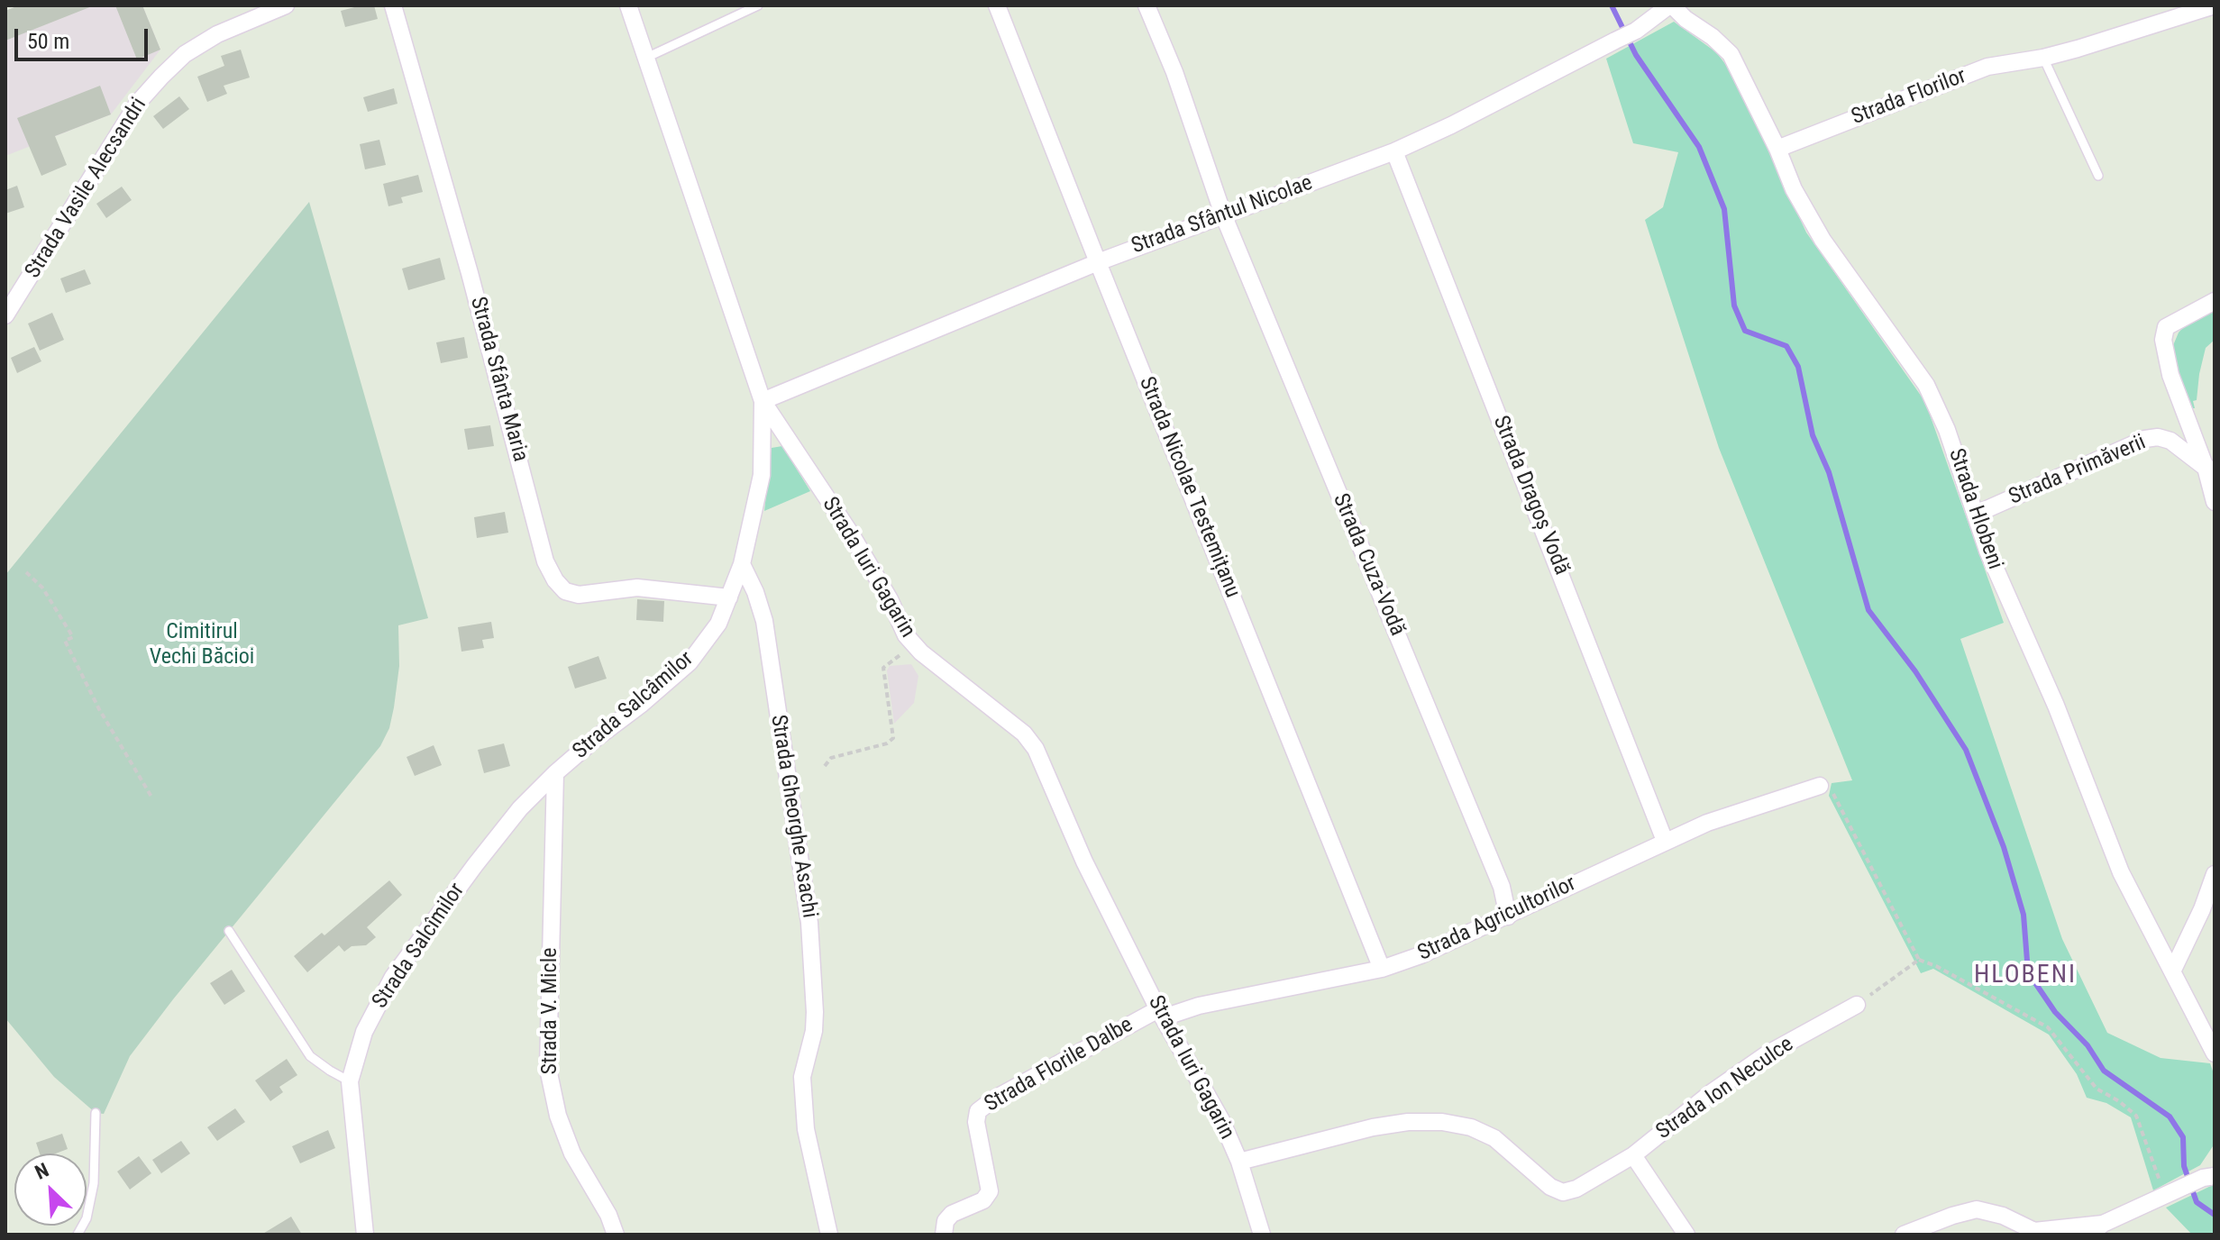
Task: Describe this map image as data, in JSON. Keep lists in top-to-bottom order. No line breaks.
{"streets":{"street":["Strada Florilor","Strada Vasile Alecsandri","Strada Sfântul Nicolae","Strada Sfânta Maria","Strada Primăverii","Strada Nicolae Testemițanu","Strada Dragoș Vodă","Strada Hlobeni","Strada Cuza-Vodă","Strada Iuri Gagarin","Strada Salcâmilor","Strada Gheorghe Asachi","Strada Agricultorilor","Strada Salcîmilor","Strada V. Micle","Strada Florile Dalbe","Strada Ion Neculce"]},"crossings":[["Strada Florilor","Strada Hlobeni"],["Strada Sfântul Nicolae","Strada Nicolae Testemițanu"],["Strada Sfântul Nicolae","Strada Dragoș Vodă"],["Strada Sfântul Nicolae","Strada Hlobeni"],["Strada Sfântul Nicolae","Strada Cuza-Vodă"],["Strada Sfântul Nicolae","Strada Iuri Gagarin"],["Strada Sfânta Maria","Strada Salcâmilor"],["Strada Primăverii","Strada Hlobeni"],["Strada Nicolae Testemițanu","Strada Agricultorilor"],["Strada Dragoș Vodă","Strada Agricultorilor"],["Strada Cuza-Vodă","Strada Agricultorilor"],["Strada Iuri Gagarin","Strada Agricultorilor"],["Strada Iuri Gagarin","Strada Florile Dalbe"],["Strada Iuri Gagarin","Strada Ion Neculce"],["Strada Salcâmilor","Strada Salcîmilor"],["Strada Salcâmilor","Strada V. Micle"],["Strada Agricultorilor","Strada Florile Dalbe"],["Strada Salcîmilor","Strada V. Micle"]],"districts":["HLOBENI"],"parks":["Cimitirul Vechi Băcioi"],"scale_bar":"50 m","north":"top left"}
